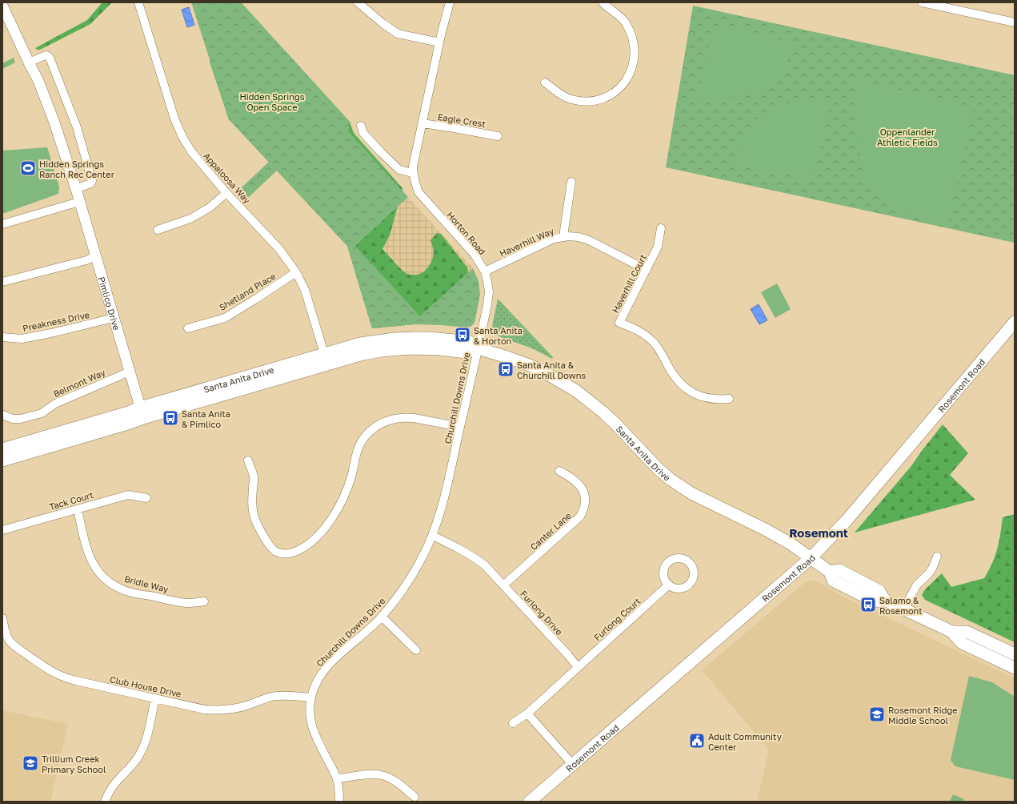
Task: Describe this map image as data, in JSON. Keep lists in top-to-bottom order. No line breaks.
{"streets":{"main road":["Santa Anita Drive","Rosemont Road"],"street":["Eagle Crest","Appaloosa Way","Horton Road","Haverhill Way","Haverhill Court","Shetland Place","Pimlico Drive","Preakness Drive","Belmont Way","Churchill Downs Drive","Tack Court","Canter Lane","Bridle Way","Furlong Drive","Furlong Court","Club House Drive"]},"crossings":[["Eagle Crest","Horton Road"],["Appaloosa Way","Shetland Place"],["Appaloosa Way","Santa Anita Drive"],["Horton Road","Haverhill Way"],["Horton Road","Santa Anita Drive"],["Horton Road","Churchill Downs Drive"],["Haverhill Way","Haverhill Court"],["Pimlico Drive","Preakness Drive"],["Pimlico Drive","Santa Anita Drive"],["Pimlico Drive","Belmont Way"],["Santa Anita Drive","Rosemont Road"],["Santa Anita Drive","Churchill Downs Drive"],["Churchill Downs Drive","Furlong Drive"],["Churchill Downs Drive","Club House Drive"],["Tack Court","Bridle Way"],["Canter Lane","Furlong Drive"],["Furlong Drive","Furlong Court"]],"districts":["Rosemont"],"parks":["Hidden Springs Open Space","Oppenlander Athletic Fields"],"places":{"sports":["Hidden Springs Ranch Rec Center"],"bus stop":["Santa Anita & Horton","Santa Anita & Churchill Downs","Santa Anita & Pimlico","Salamo & Rosemont"],"school or university":["Rosemont Ridge Middle School","Trillium Creek Primary School"],"public building":["Adult Community Center"]}}
